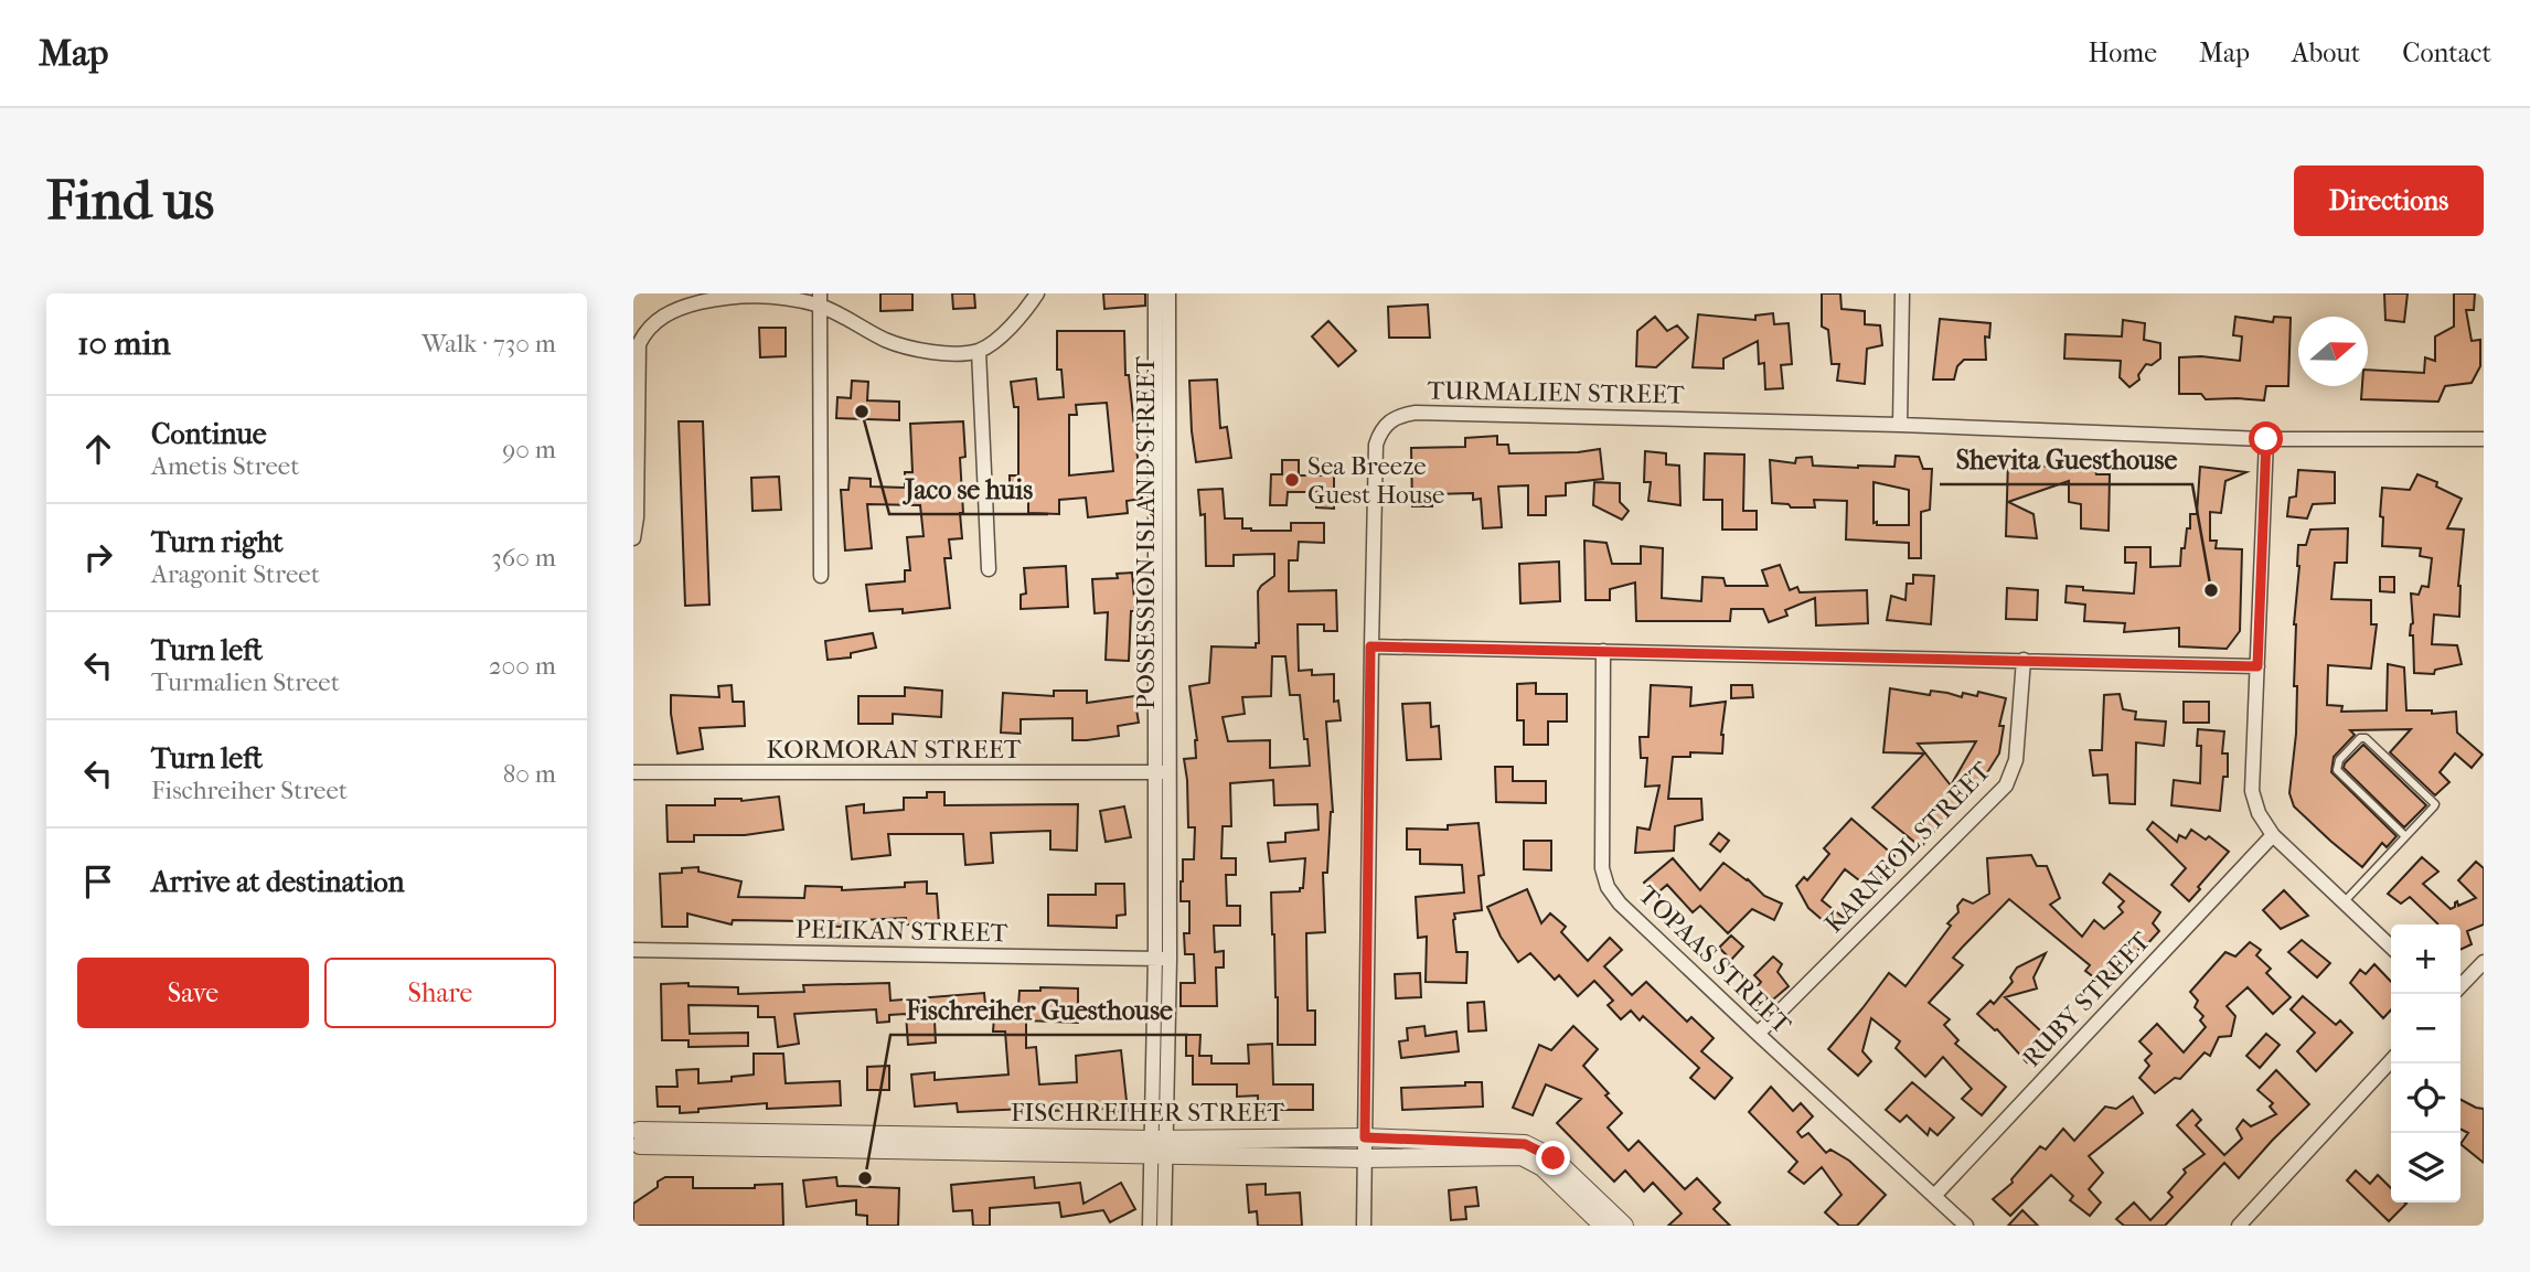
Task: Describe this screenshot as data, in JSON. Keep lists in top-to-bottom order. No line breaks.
{"streets":{"street":["TURMALIEN STREET","POSSESSION ISLAND STREET","KORMORAN STREET","KARNEOL STREET","PELIKAN STREET","TOPAAS STREET","RUBY STREET","FISCHREIHER STREET"]},"crossings":[["TURMALIEN STREET","FISCHREIHER STREET"],["POSSESSION ISLAND STREET","KORMORAN STREET"],["KARNEOL STREET","TOPAAS STREET"],["TOPAAS STREET","RUBY STREET"]],"places":["Jaco se huis","Sea Breeze Guest House","Shevita Guesthouse","Fischreiher Guesthouse"],"north":"right","page":{"header":"Map","nav":["Home","Map","About","Contact"],"buttons":["Directions",["Save","Share"]],"title":"Find us","heading":["10 min","Walk · 730 m"],"list":[["Continue","Ametis Street","90 m"],["Turn right","Aragonit Street","360 m"],["Turn left","Turmalien Street","200 m"],["Turn left","Fischreiher Street","80 m"],"Arrive at destination"],"map_buttons":["+","−"]}}
